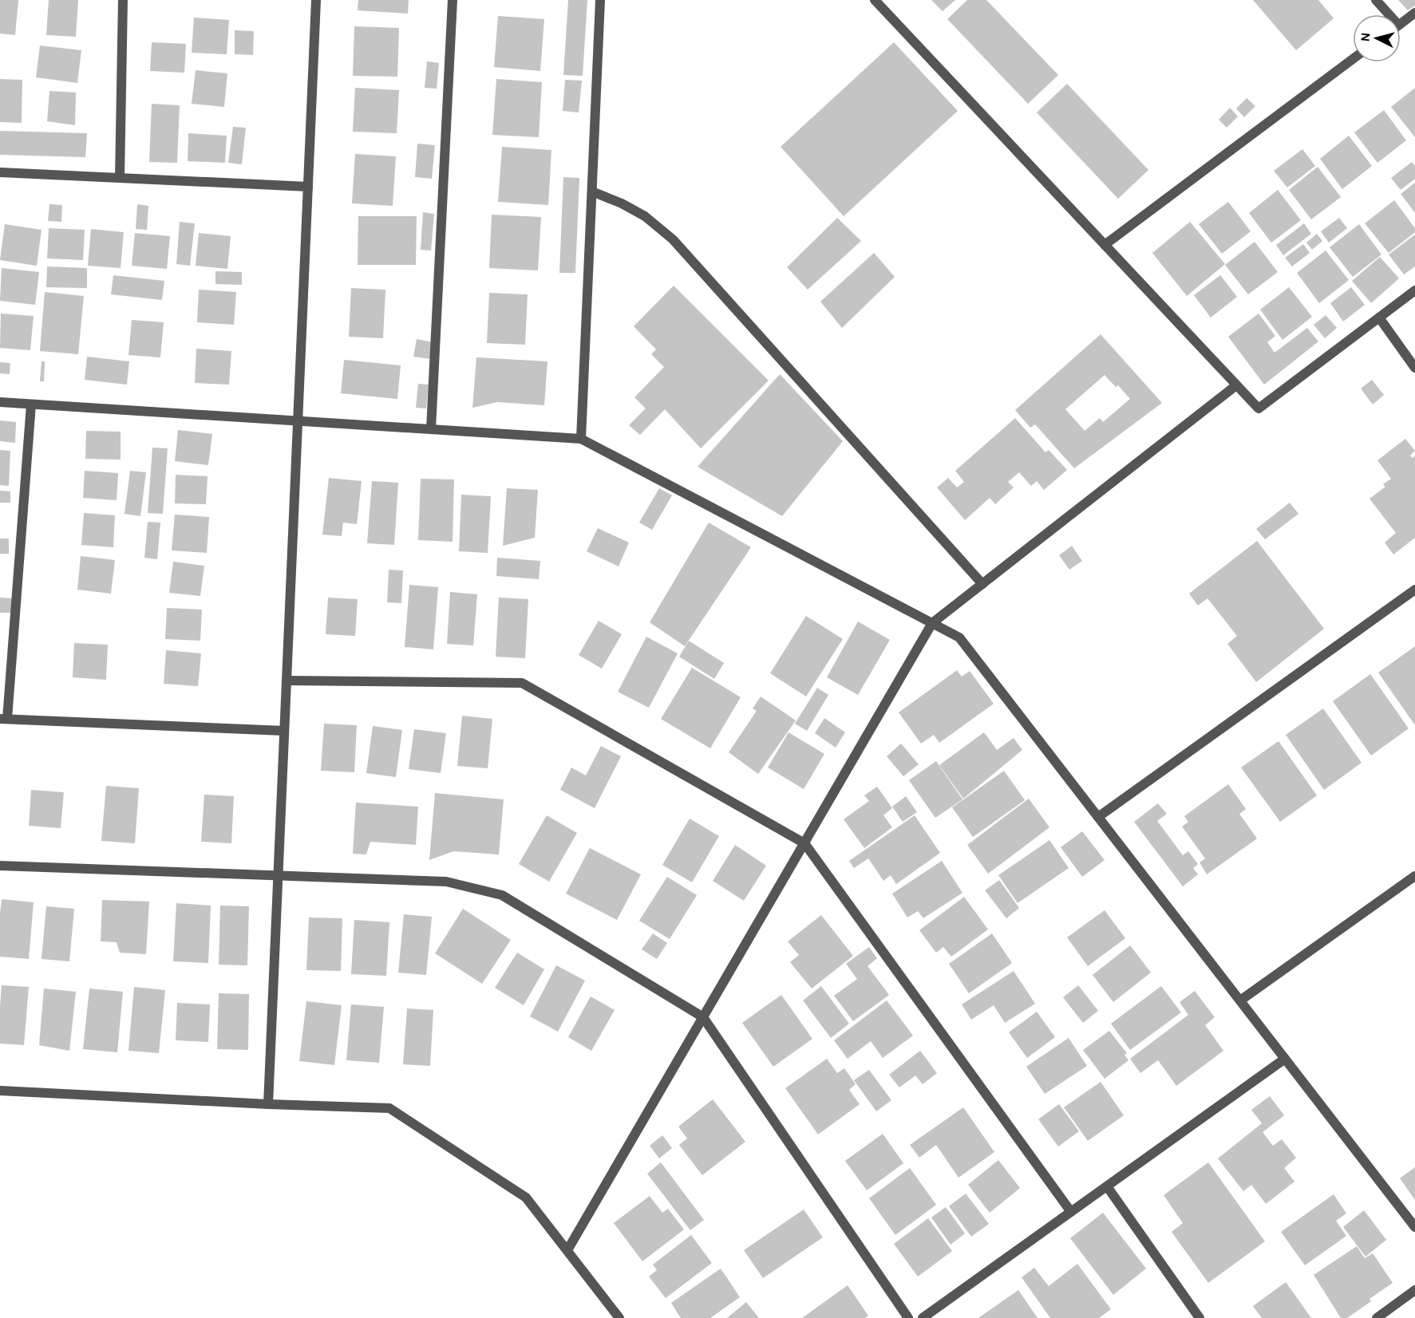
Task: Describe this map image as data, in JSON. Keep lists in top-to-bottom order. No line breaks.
{"north":"left"}
